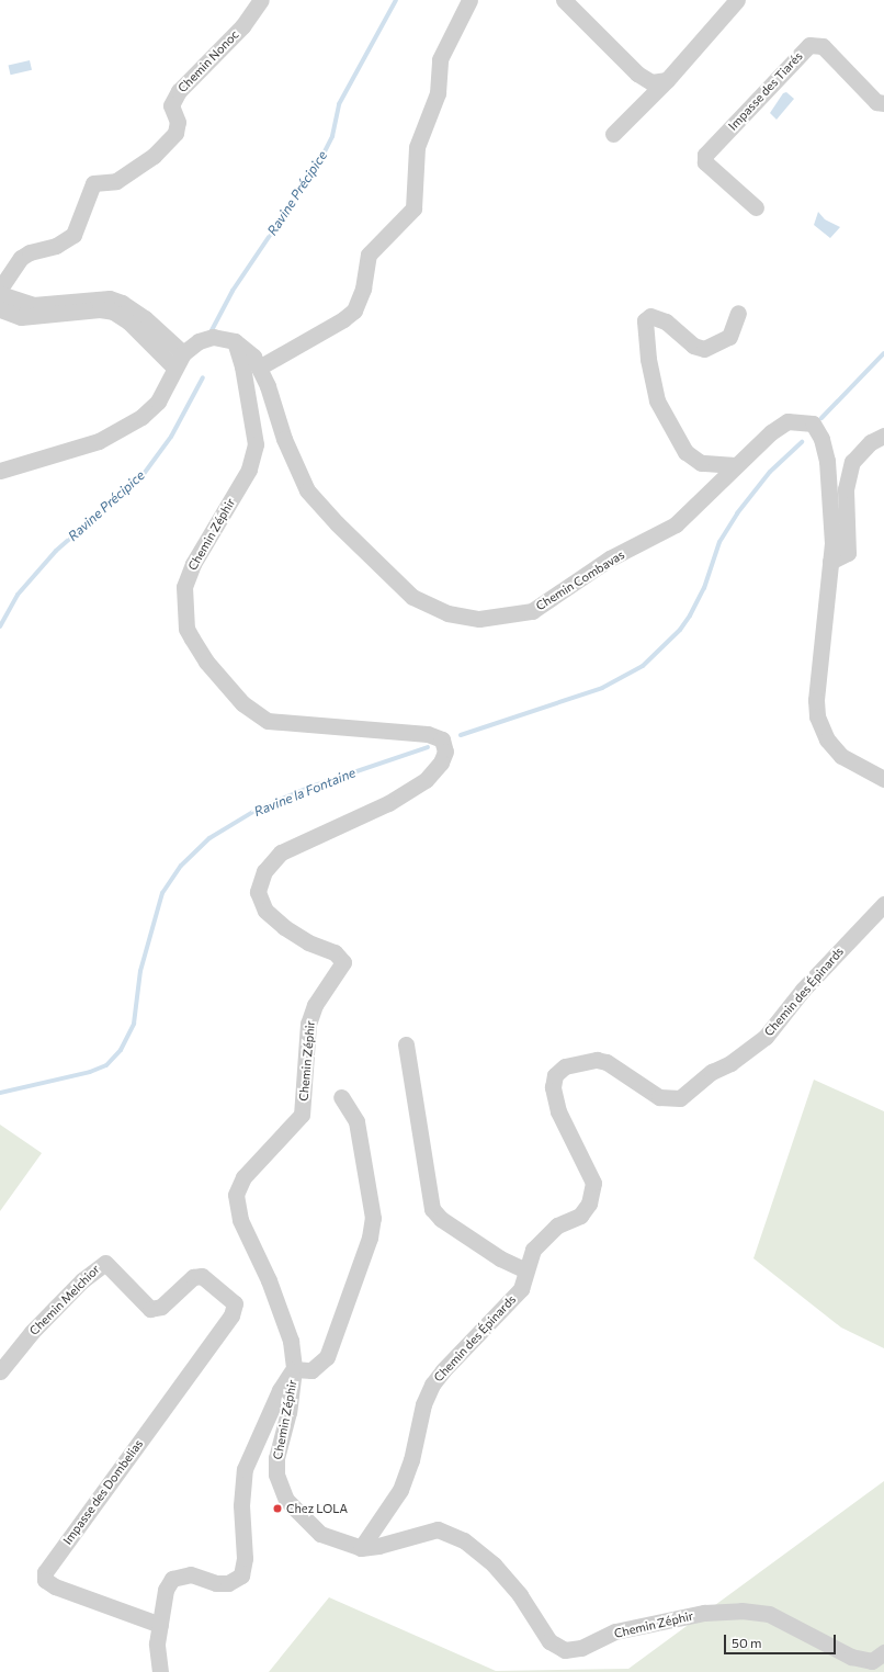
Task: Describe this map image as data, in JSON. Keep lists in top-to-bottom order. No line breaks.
{"streets":{"street":["Chemin Nonoc","Impasse des Tiarés","Chemin Zéphir","Chemin Combavas","Chemin des Épinards","Chemin Melchior","Impasse des Dombelias"]},"crossings":[["Chemin Zéphir","Chemin Combavas"],["Chemin Zéphir","Chemin des Épinards"],["Chemin Melchior","Impasse des Dombelias"]],"water":["Ravine Précipice","Ravine la Fontaine"],"places":["Chez LOLA"],"scale_bar":"50 m"}
